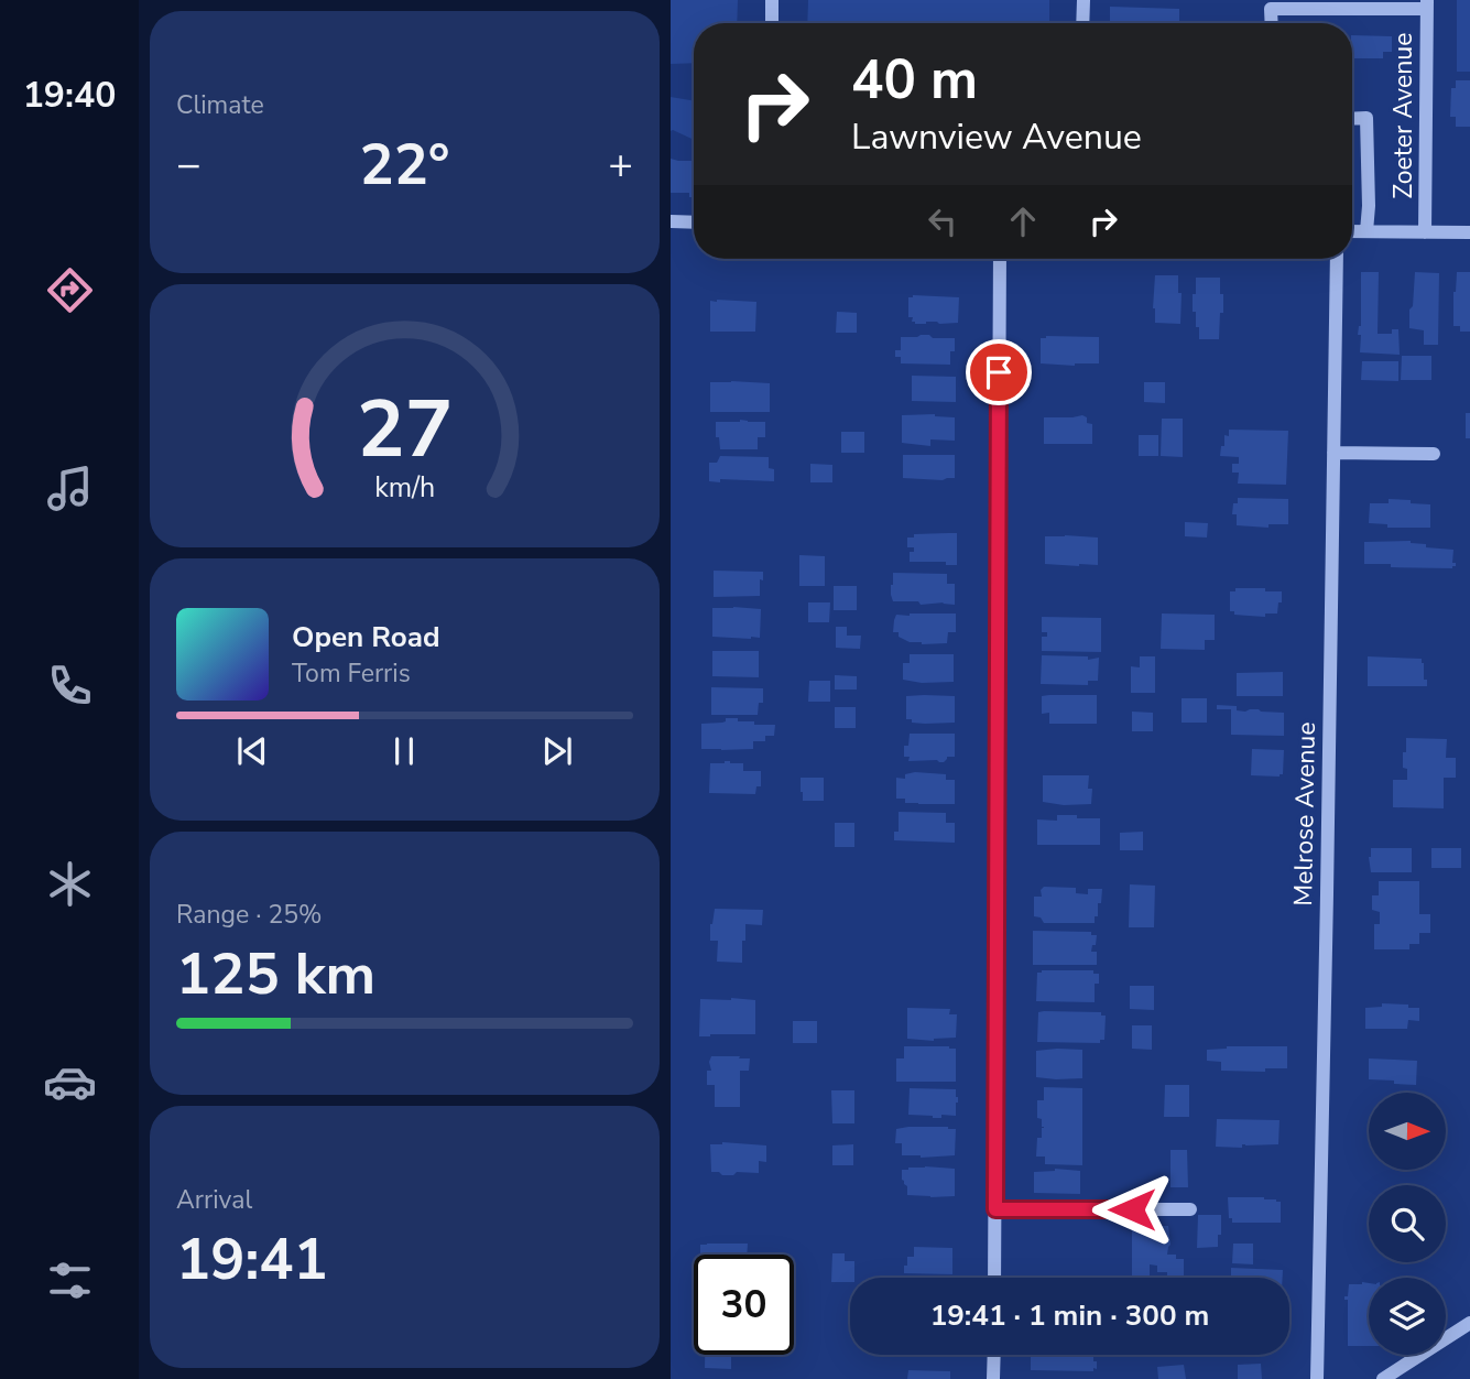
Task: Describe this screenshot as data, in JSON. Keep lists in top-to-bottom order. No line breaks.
{"streets":{"street":["Zoeter Avenue","Melrose Avenue"]},"north":"right","page":{"tabs":"19:40","tile":["Climate",["Range · 25%","125 km"],["Arrival","19:41"]],"turn":["40 m","Lawnview Avenue"],"heat":["−","22°","+"],"song":["Open Road","Tom Ferris"],"limit":"30","trip":"19:41 · 1 min · 300 m","gauge":["27","km/h"]}}
